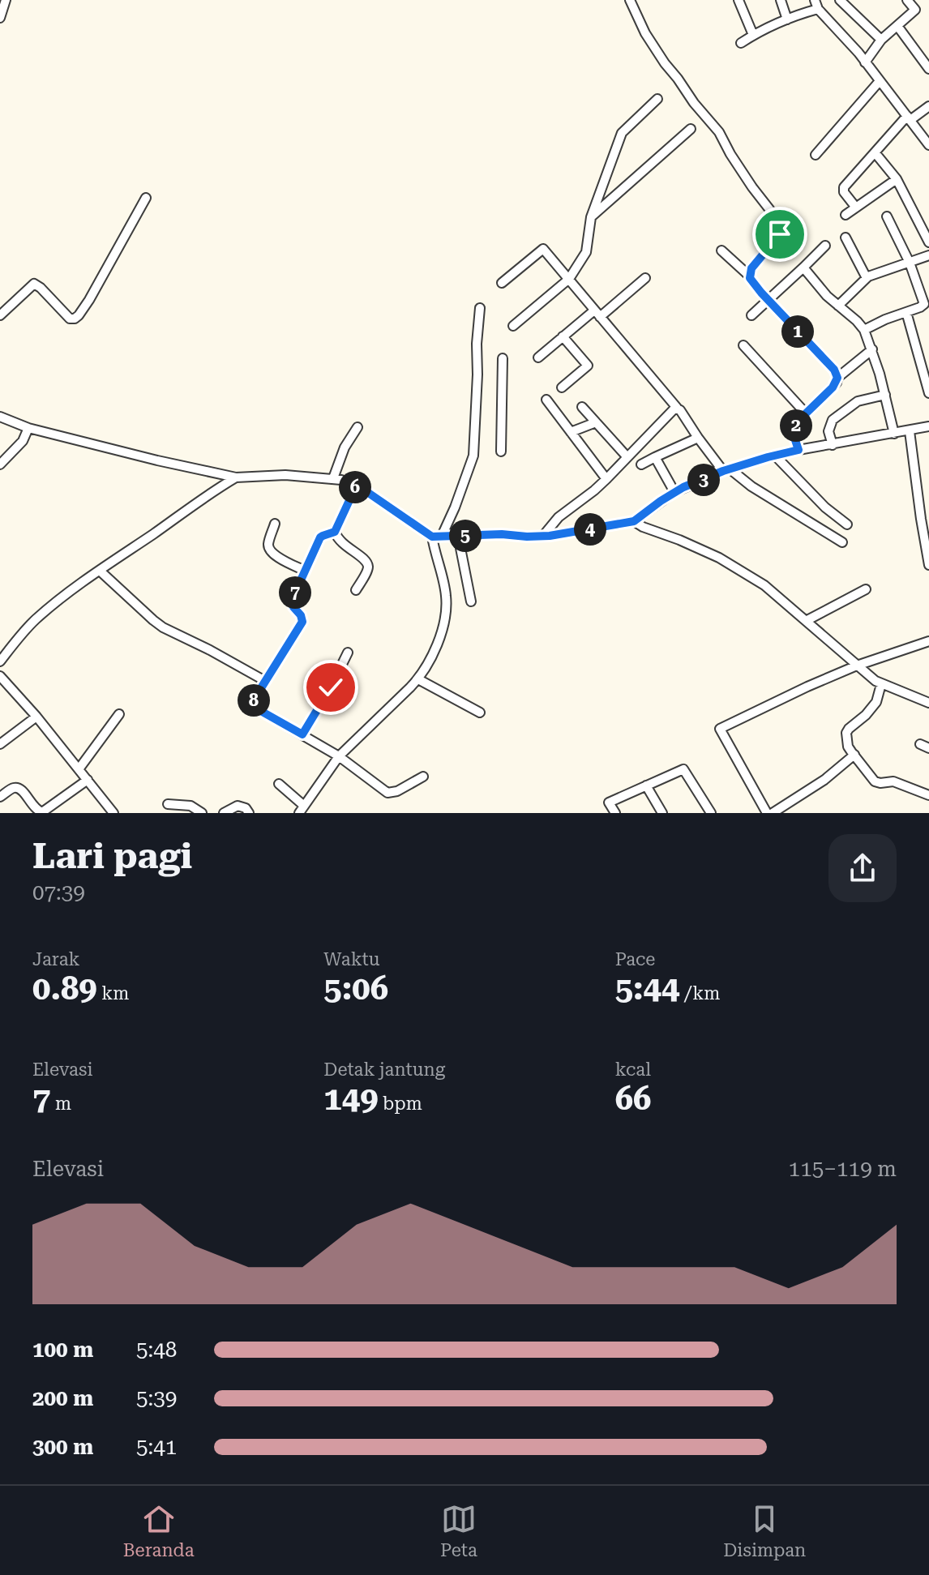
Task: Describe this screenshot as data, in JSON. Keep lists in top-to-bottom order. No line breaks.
{"page":{"pins":["1","2","3","6","4","5","7","8"],"heading":["Lari pagi","07:39"],"stats":[["Jarak","0.89 km"],["Waktu","5:06"],["Pace","5:44 /km"],["Elevasi","7 m"],["Detak jantung","149 bpm"],["kcal","66"]],"chart":["Elevasi","115–119 m"],"list":[{"name":"100 m","note":"5:48"},{"name":"200 m","note":"5:39"},{"name":"300 m","note":"5:41"}],"tabs":["Beranda","Peta","Disimpan"]}}
